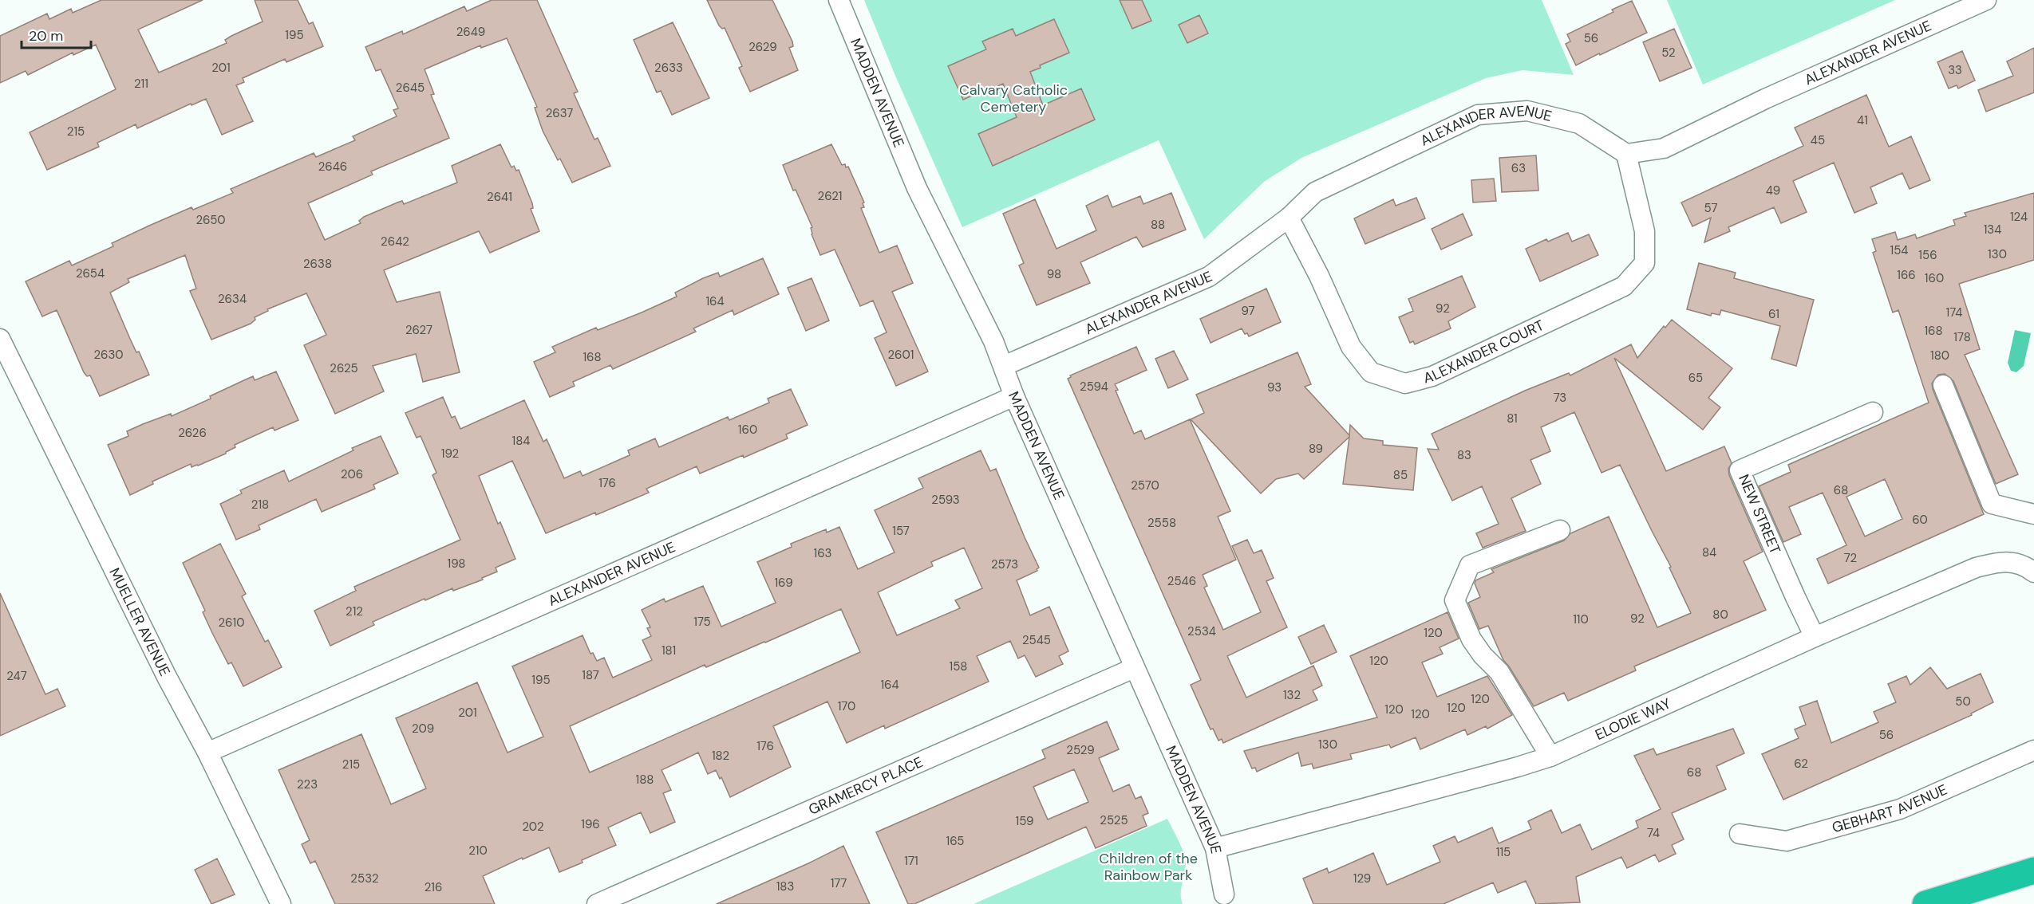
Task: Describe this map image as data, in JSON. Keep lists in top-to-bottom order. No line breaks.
{"streets":{"street":["ALEXANDER AVENUE","MADDEN AVENUE","ALEXANDER COURT","NEW STREET","MUELLER AVENUE","ELODIE WAY","GRAMERCY PLACE","GEBHART AVENUE"]},"crossings":[["ALEXANDER AVENUE","MADDEN AVENUE"],["ALEXANDER AVENUE","ALEXANDER COURT"],["ALEXANDER AVENUE","MUELLER AVENUE"],["MADDEN AVENUE","ELODIE WAY"],["MADDEN AVENUE","GRAMERCY PLACE"],["NEW STREET","ELODIE WAY"]],"parks":["Calvary Catholic Cemetery","Children of the Rainbow Park"],"house_numbers":["2649","195","56","2629","52","201","2633","33","211","2645","2637","41","215","45","2646","63","49","2621","2641","57","124","2650","88","134","2642","154","130","156","2638","2654","98","166","160","2634","164","92","97","174","61","2627","168","178","2630","2601","180","168","2625","65","2594","93","73","81","160","2626","184","89","192","83","206","85","176","2570","68","2593","218","60","2558","157","84","163","72","198","2573","2546","169","212","80","92","110","175","2610","2534","120","2545","181","120","158","187","247","195","164","132","120","50","170","120","120","201","120","209","56","130","176","2529","182","62","215","68","188","223","2525","159","196","202","74","165","210","115","171","2532","129","177","183","216"],"scale_bar":"20 m"}
